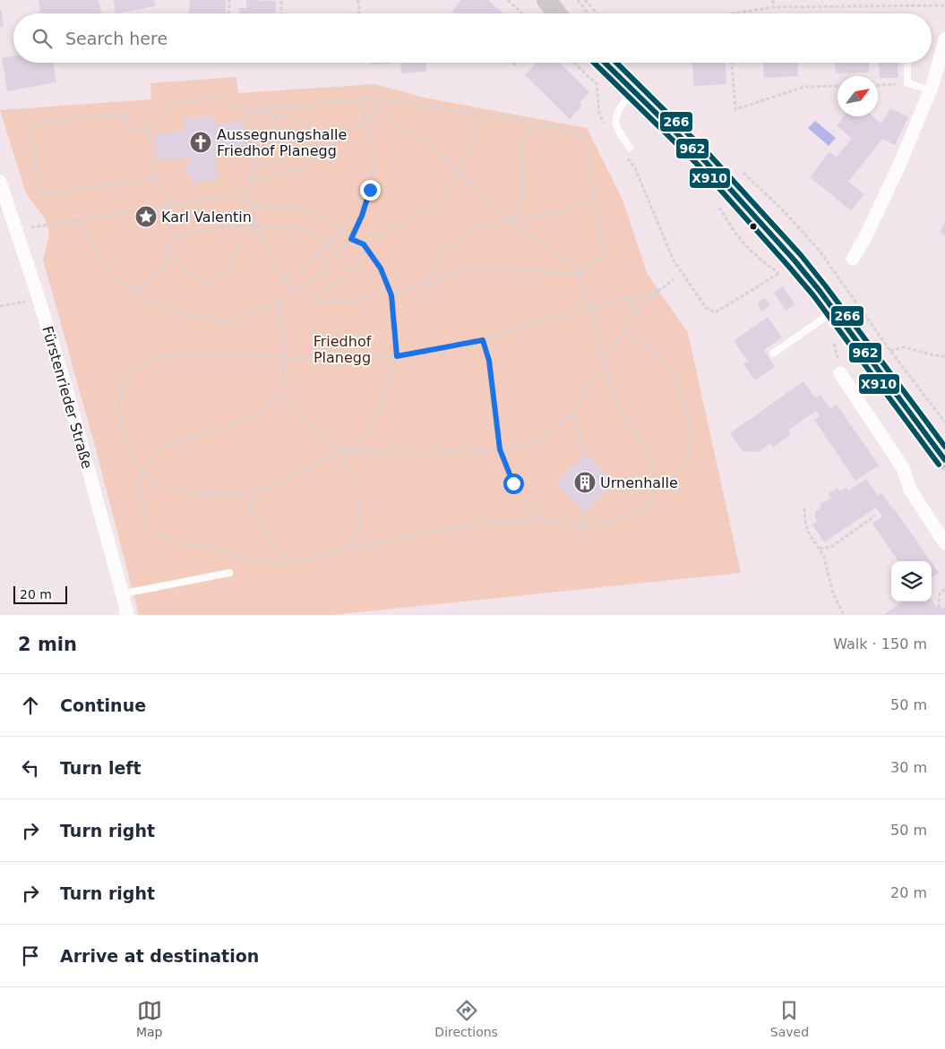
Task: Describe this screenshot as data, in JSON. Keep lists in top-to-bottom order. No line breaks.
{"streets":{"street":["Fürstenrieder Straße"]},"parks":["Friedhof Planegg"],"places":{"church":["Aussegnungshalle Friedhof Planegg"],"place":["Karl Valentin"],"building":["Urnenhalle"]},"lines":["transit line 962","transit line X910","transit line 266"],"scale_bar":"20 m","north":"top right","page":{"search":"Search here","scale":"20 m","heading":["2 min","Walk · 150 m"],"list":[["Continue","50 m"],["Turn left","30 m"],["Turn right","50 m"],["Turn right","20 m"],"Arrive at destination"],"nav":["Map","Directions","Saved"]}}
